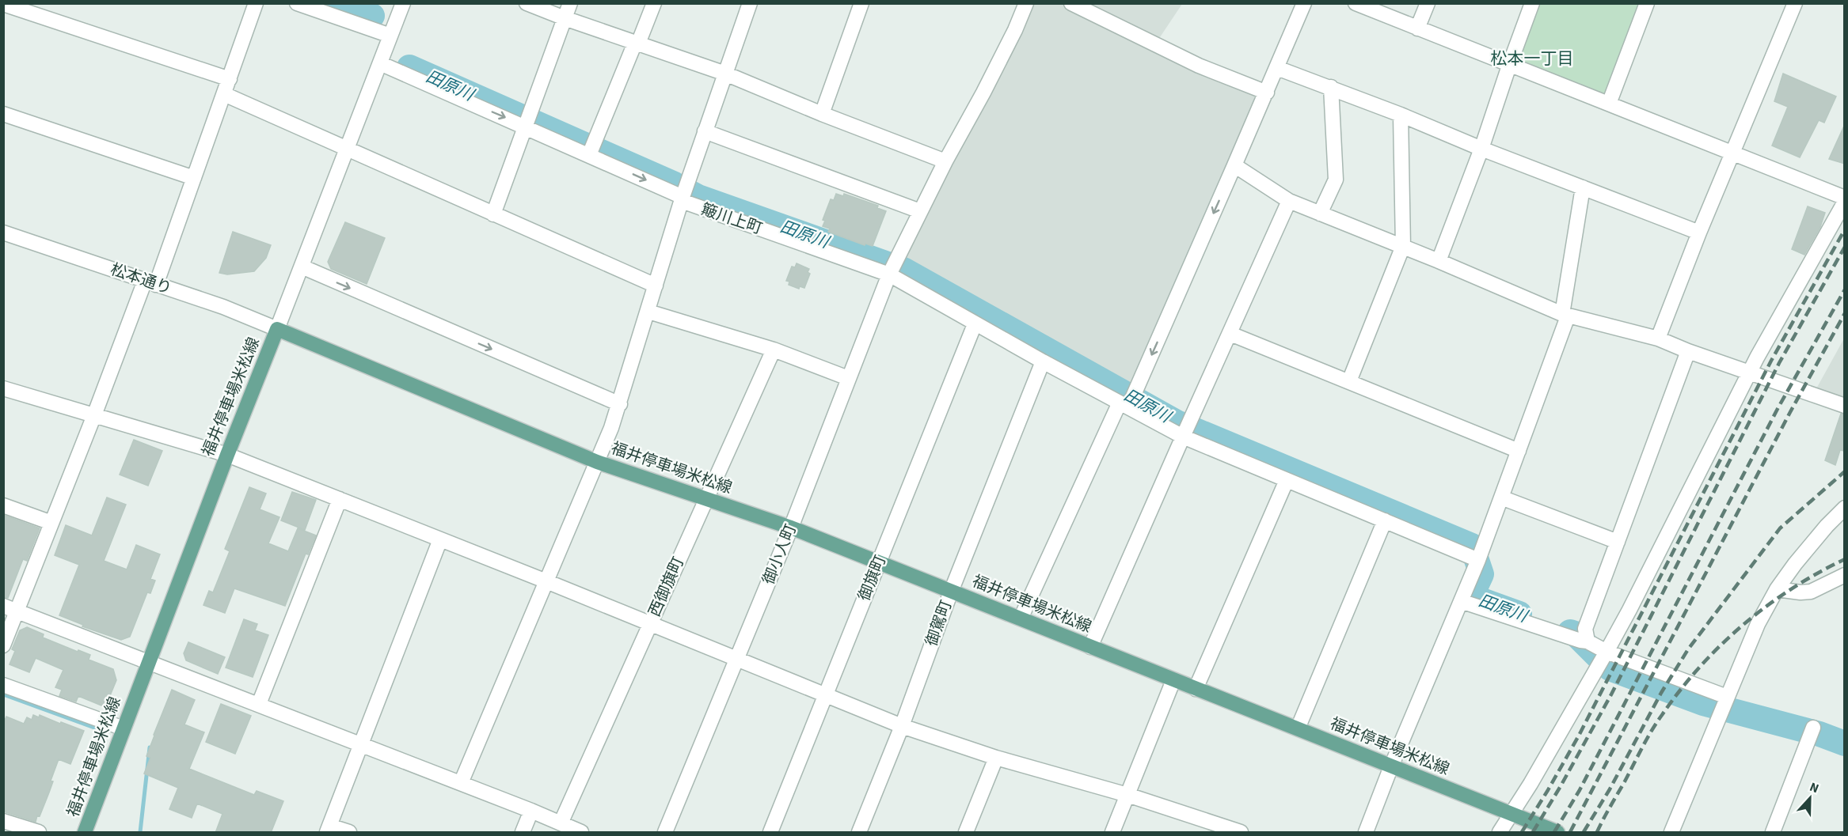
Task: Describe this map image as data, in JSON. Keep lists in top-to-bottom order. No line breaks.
{"streets":{"main road":["福井停車場米松線"],"street":["簸川上町","松本通り","御小人町","御旗町","西御旗町","御駕町"]},"crossings":[["簸川上町","御小人町"],["簸川上町","御旗町"],["簸川上町","御駕町"],["松本通り","福井停車場米松線"],["福井停車場米松線","御小人町"],["福井停車場米松線","御旗町"],["福井停車場米松線","西御旗町"],["福井停車場米松線","御駕町"]],"districts":["松本一丁目"],"water":["田原川"],"north":"top"}
